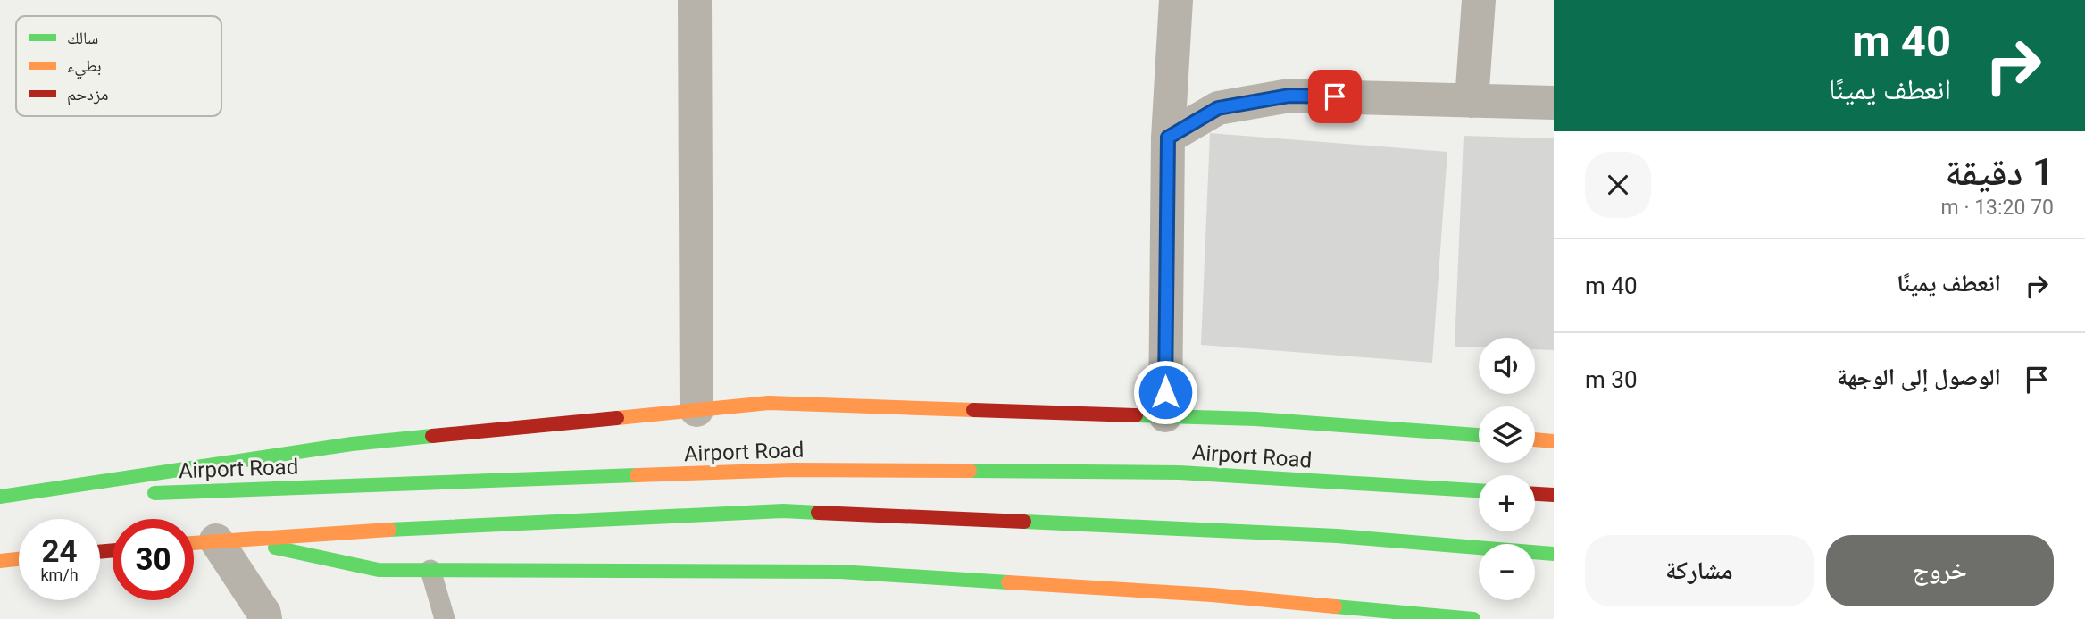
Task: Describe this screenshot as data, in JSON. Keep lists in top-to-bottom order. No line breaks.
{"streets":{"highway":["Airport Road"]},"legend":["سالك","بطيء","مزدحم"],"page":{"turn":["40 m","انعطف يمينًا"],"heading":["1 دقيقة","70 m · 13:20"],"list":[{"name":"انعطف يمينًا","value":"40 m"},{"name":"الوصول إلى الوجهة","value":"30 m"}],"map_buttons":["+","−"],"speed":"24 km/h","limit":"30","buttons":["خروج","مشاركة"]}}
